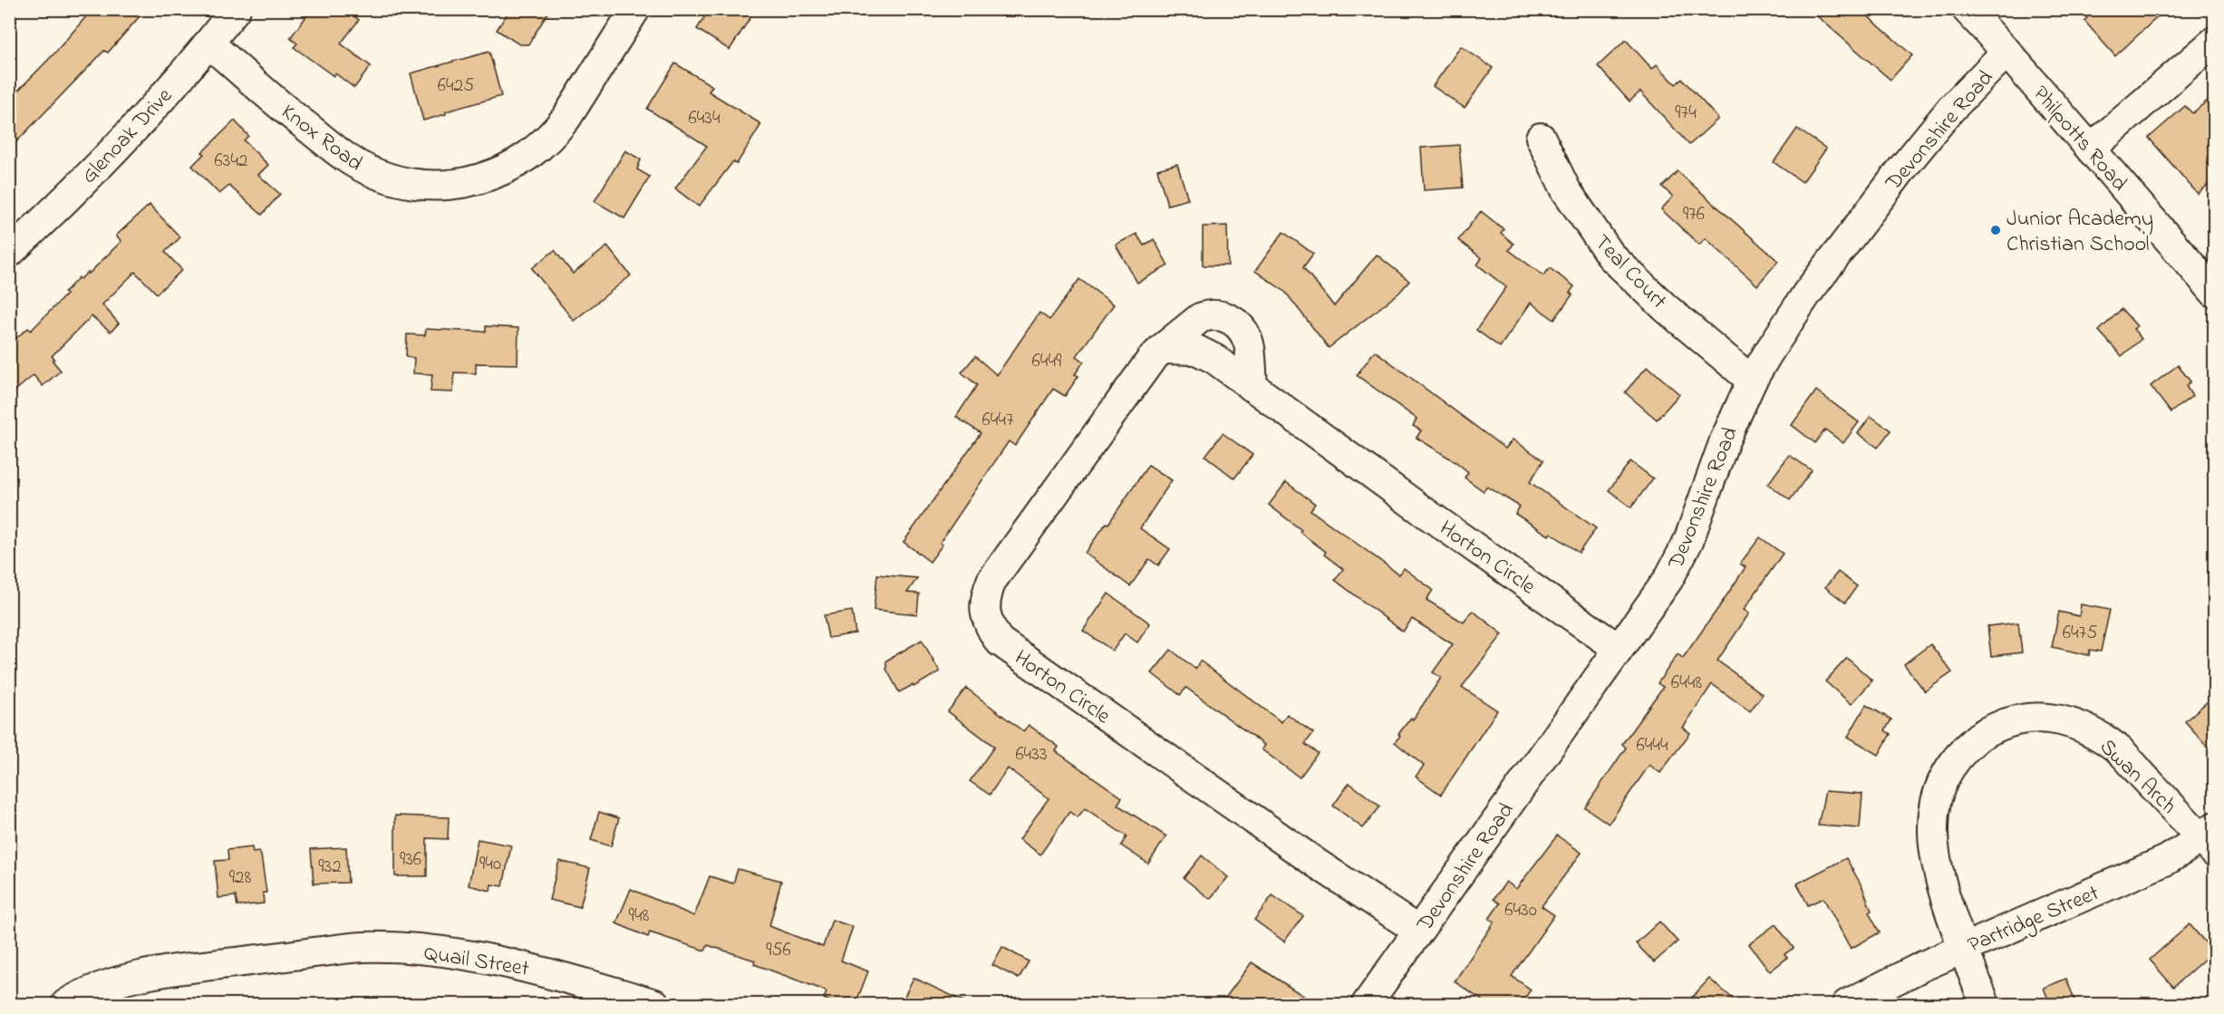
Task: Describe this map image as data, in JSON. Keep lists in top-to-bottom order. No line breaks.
{"streets":{"street":["Devonshire Road","Glenoak Drive","Knox Road","Philpotts Road","Teal Court","Horton Circle","Swan Arch","Partridge Street","Quail Street"]},"crossings":[["Devonshire Road","Philpotts Road"],["Devonshire Road","Teal Court"],["Devonshire Road","Horton Circle"],["Glenoak Drive","Knox Road"],["Swan Arch","Partridge Street"]],"places":["Junior Academy Christian School"],"house_numbers":["6425","974","6434","6342","976","6449","6447","6475","6448","6444","6433","936","940","932","928","6430","948","956"]}
